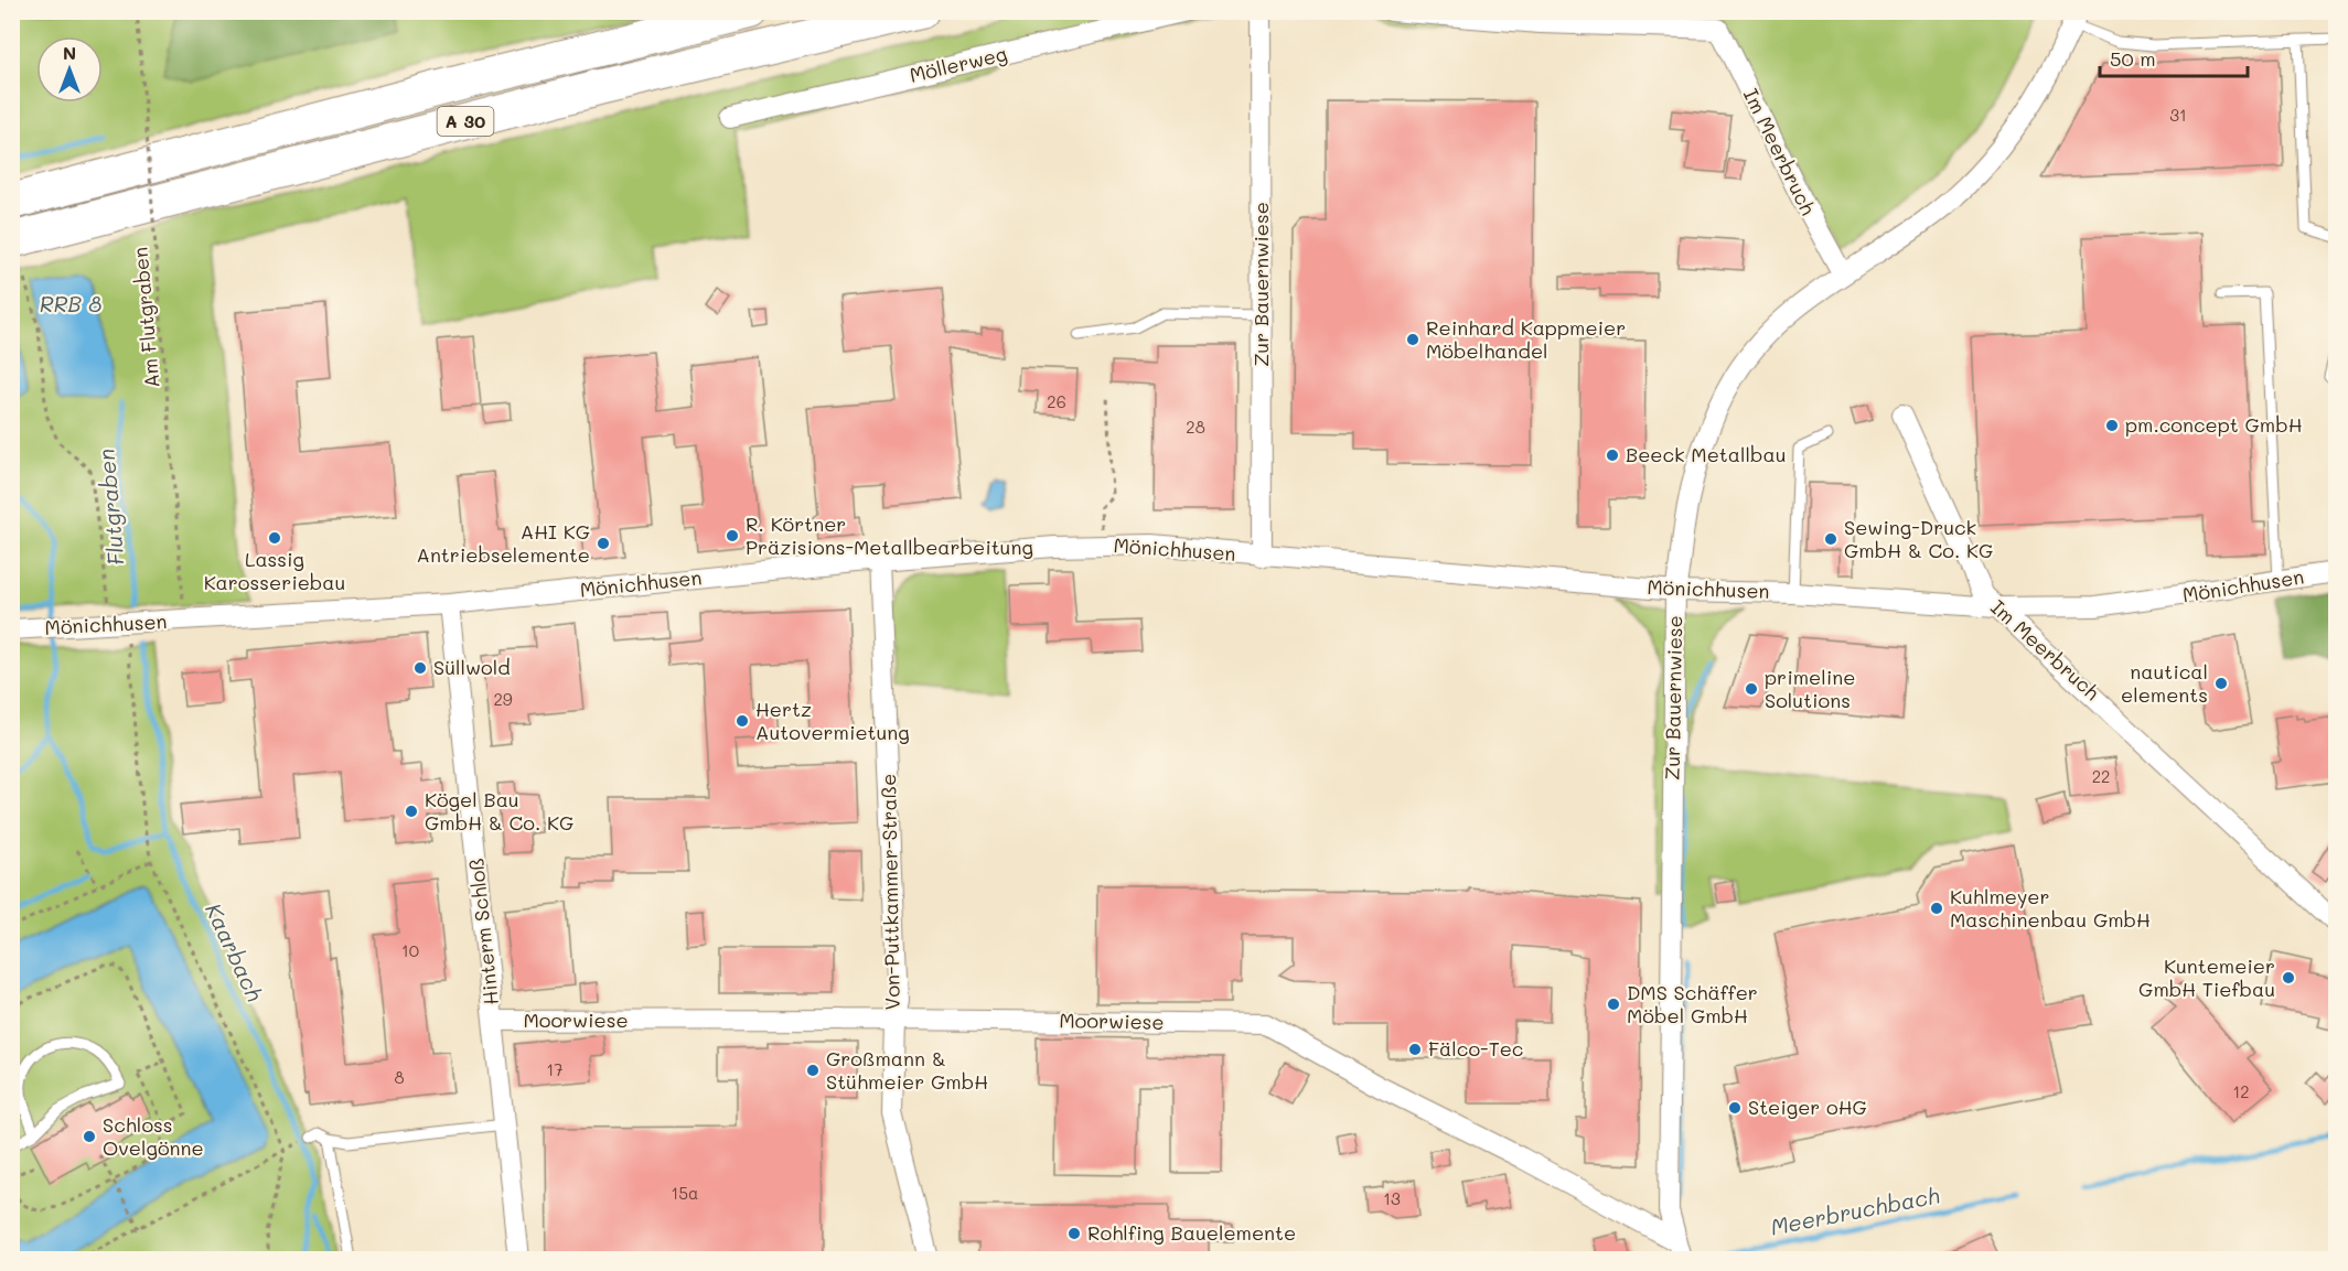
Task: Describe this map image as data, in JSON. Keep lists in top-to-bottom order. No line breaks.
{"streets":{"highway":["A 30"],"street":["Möllerweg","Im Meerbruch","Zur Bauernwiese","Mönichhusen","Von-Puttkammer-Straße","Hinterm Schloß","Moorwiese"],"path":["Am Flutgraben"]},"crossings":[["Im Meerbruch","Zur Bauernwiese"],["Im Meerbruch","Mönichhusen"],["Zur Bauernwiese","Mönichhusen"],["Zur Bauernwiese","Moorwiese"],["Am Flutgraben","Mönichhusen"],["Mönichhusen","Von-Puttkammer-Straße"],["Mönichhusen","Hinterm Schloß"],["Von-Puttkammer-Straße","Moorwiese"],["Hinterm Schloß","Moorwiese"]],"water":["RRB 8","Flutgraben","Kaarbach","Meerbruchbach"],"places":["Reinhard Kappmeier Möbelhandel","pm.concept GmbH","Beeck Metallbau","R. Körtner Präzisions-Metallbearbeitung","Lassig Karosseriebau","Sewing-Druck GmbH & Co. KG","AHI KG Antriebselemente","Süllwold","nautical elements","primeline Solutions","Hertz Autovermietung","Kögel Bau GmbH & Co. KG","Kuhlmeyer Maschinenbau GmbH","Kuntemeier GmbH Tiefbau","DMS Schäffer Möbel GmbH","Fälco-Tec","Großmann & Stühmeier GmbH","Steiger oHG","Schloss Ovelgönne","Rohlfing Bauelemente"],"house_numbers":["31","26","28","29","22","10","17","8","12","15a","13"],"scale_bar":"50 m","north":"top"}
